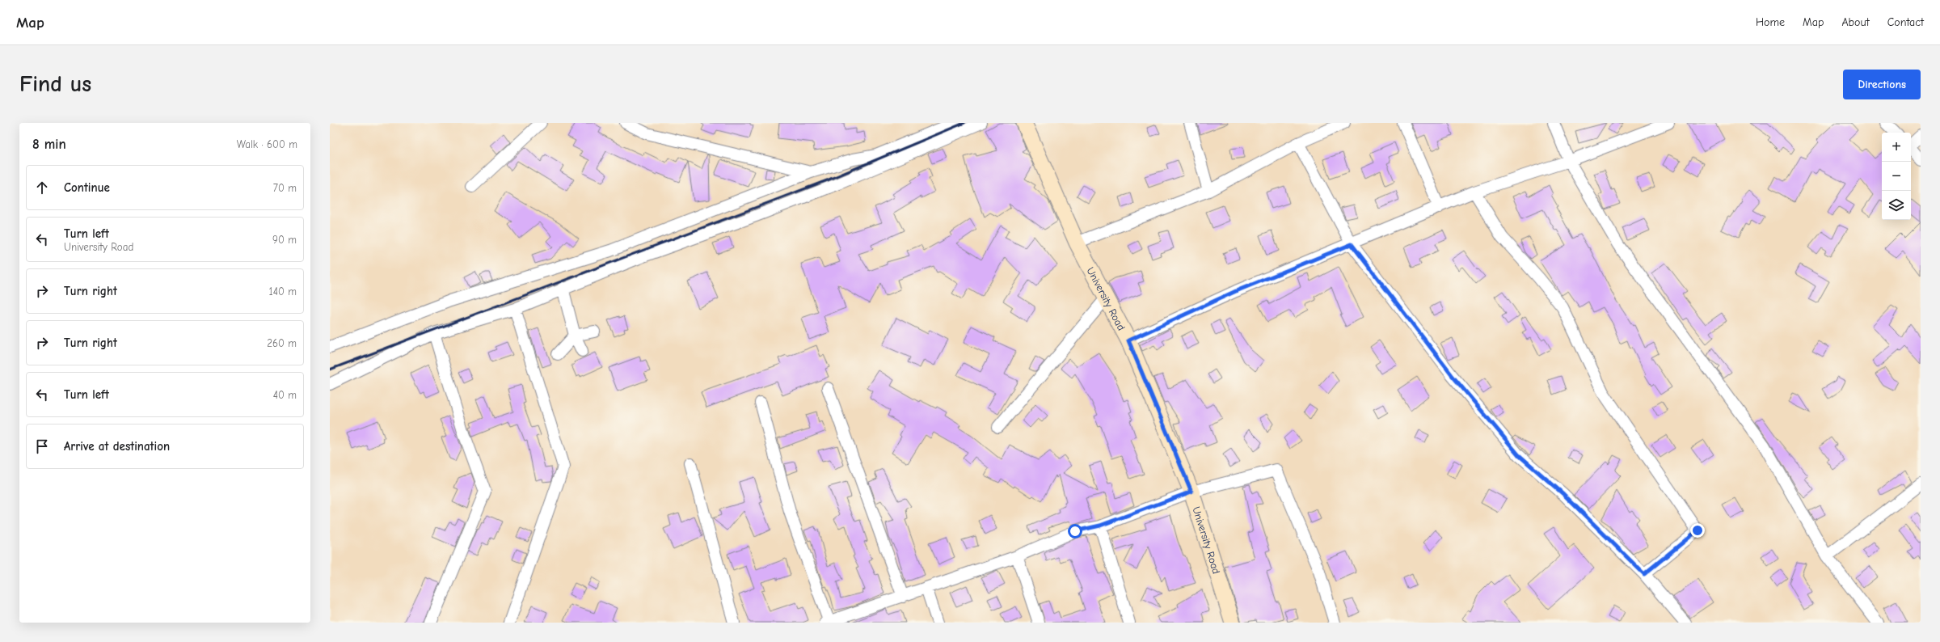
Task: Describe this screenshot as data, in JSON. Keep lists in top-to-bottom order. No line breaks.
{"streets":{"street":["University Road"]},"page":{"header":"Map","nav":["Home","Map","About","Contact"],"buttons":"Directions","title":"Find us","heading":["8 min","Walk · 600 m"],"map_buttons":["+","−"],"list":[["Continue","70 m"],["Turn left","University Road","90 m"],["Turn right","140 m"],["Turn right","260 m"],["Turn left","40 m"],"Arrive at destination"]}}
